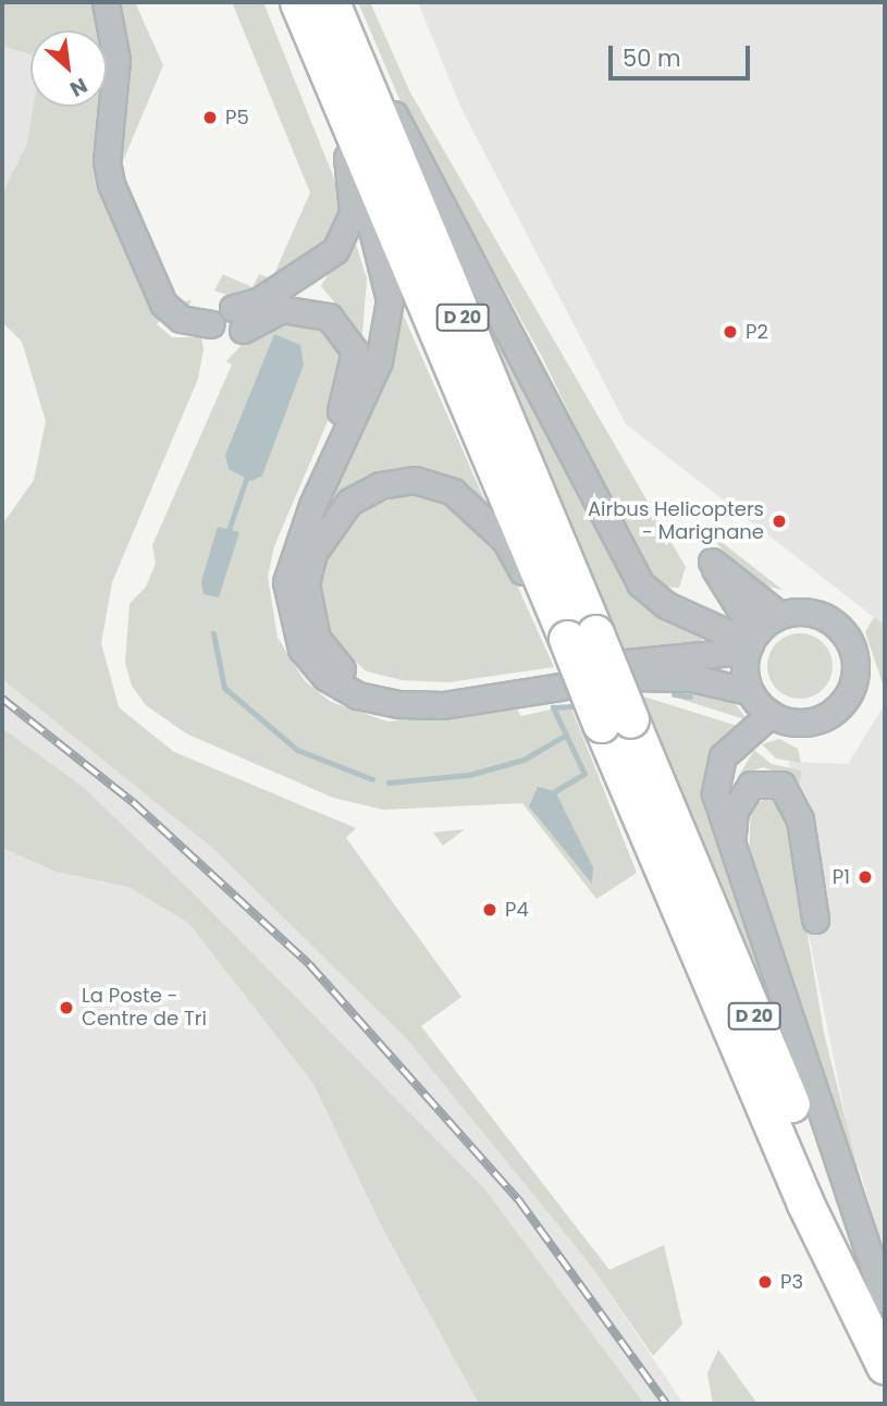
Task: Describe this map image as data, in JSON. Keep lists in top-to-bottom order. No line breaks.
{"streets":{"highway":["D 20"]},"places":["P5","P2","Airbus Helicopters - Marignane","P1","P4","La Poste - Centre de Tri","P3"],"scale_bar":"50 m","north":"bottom right"}
